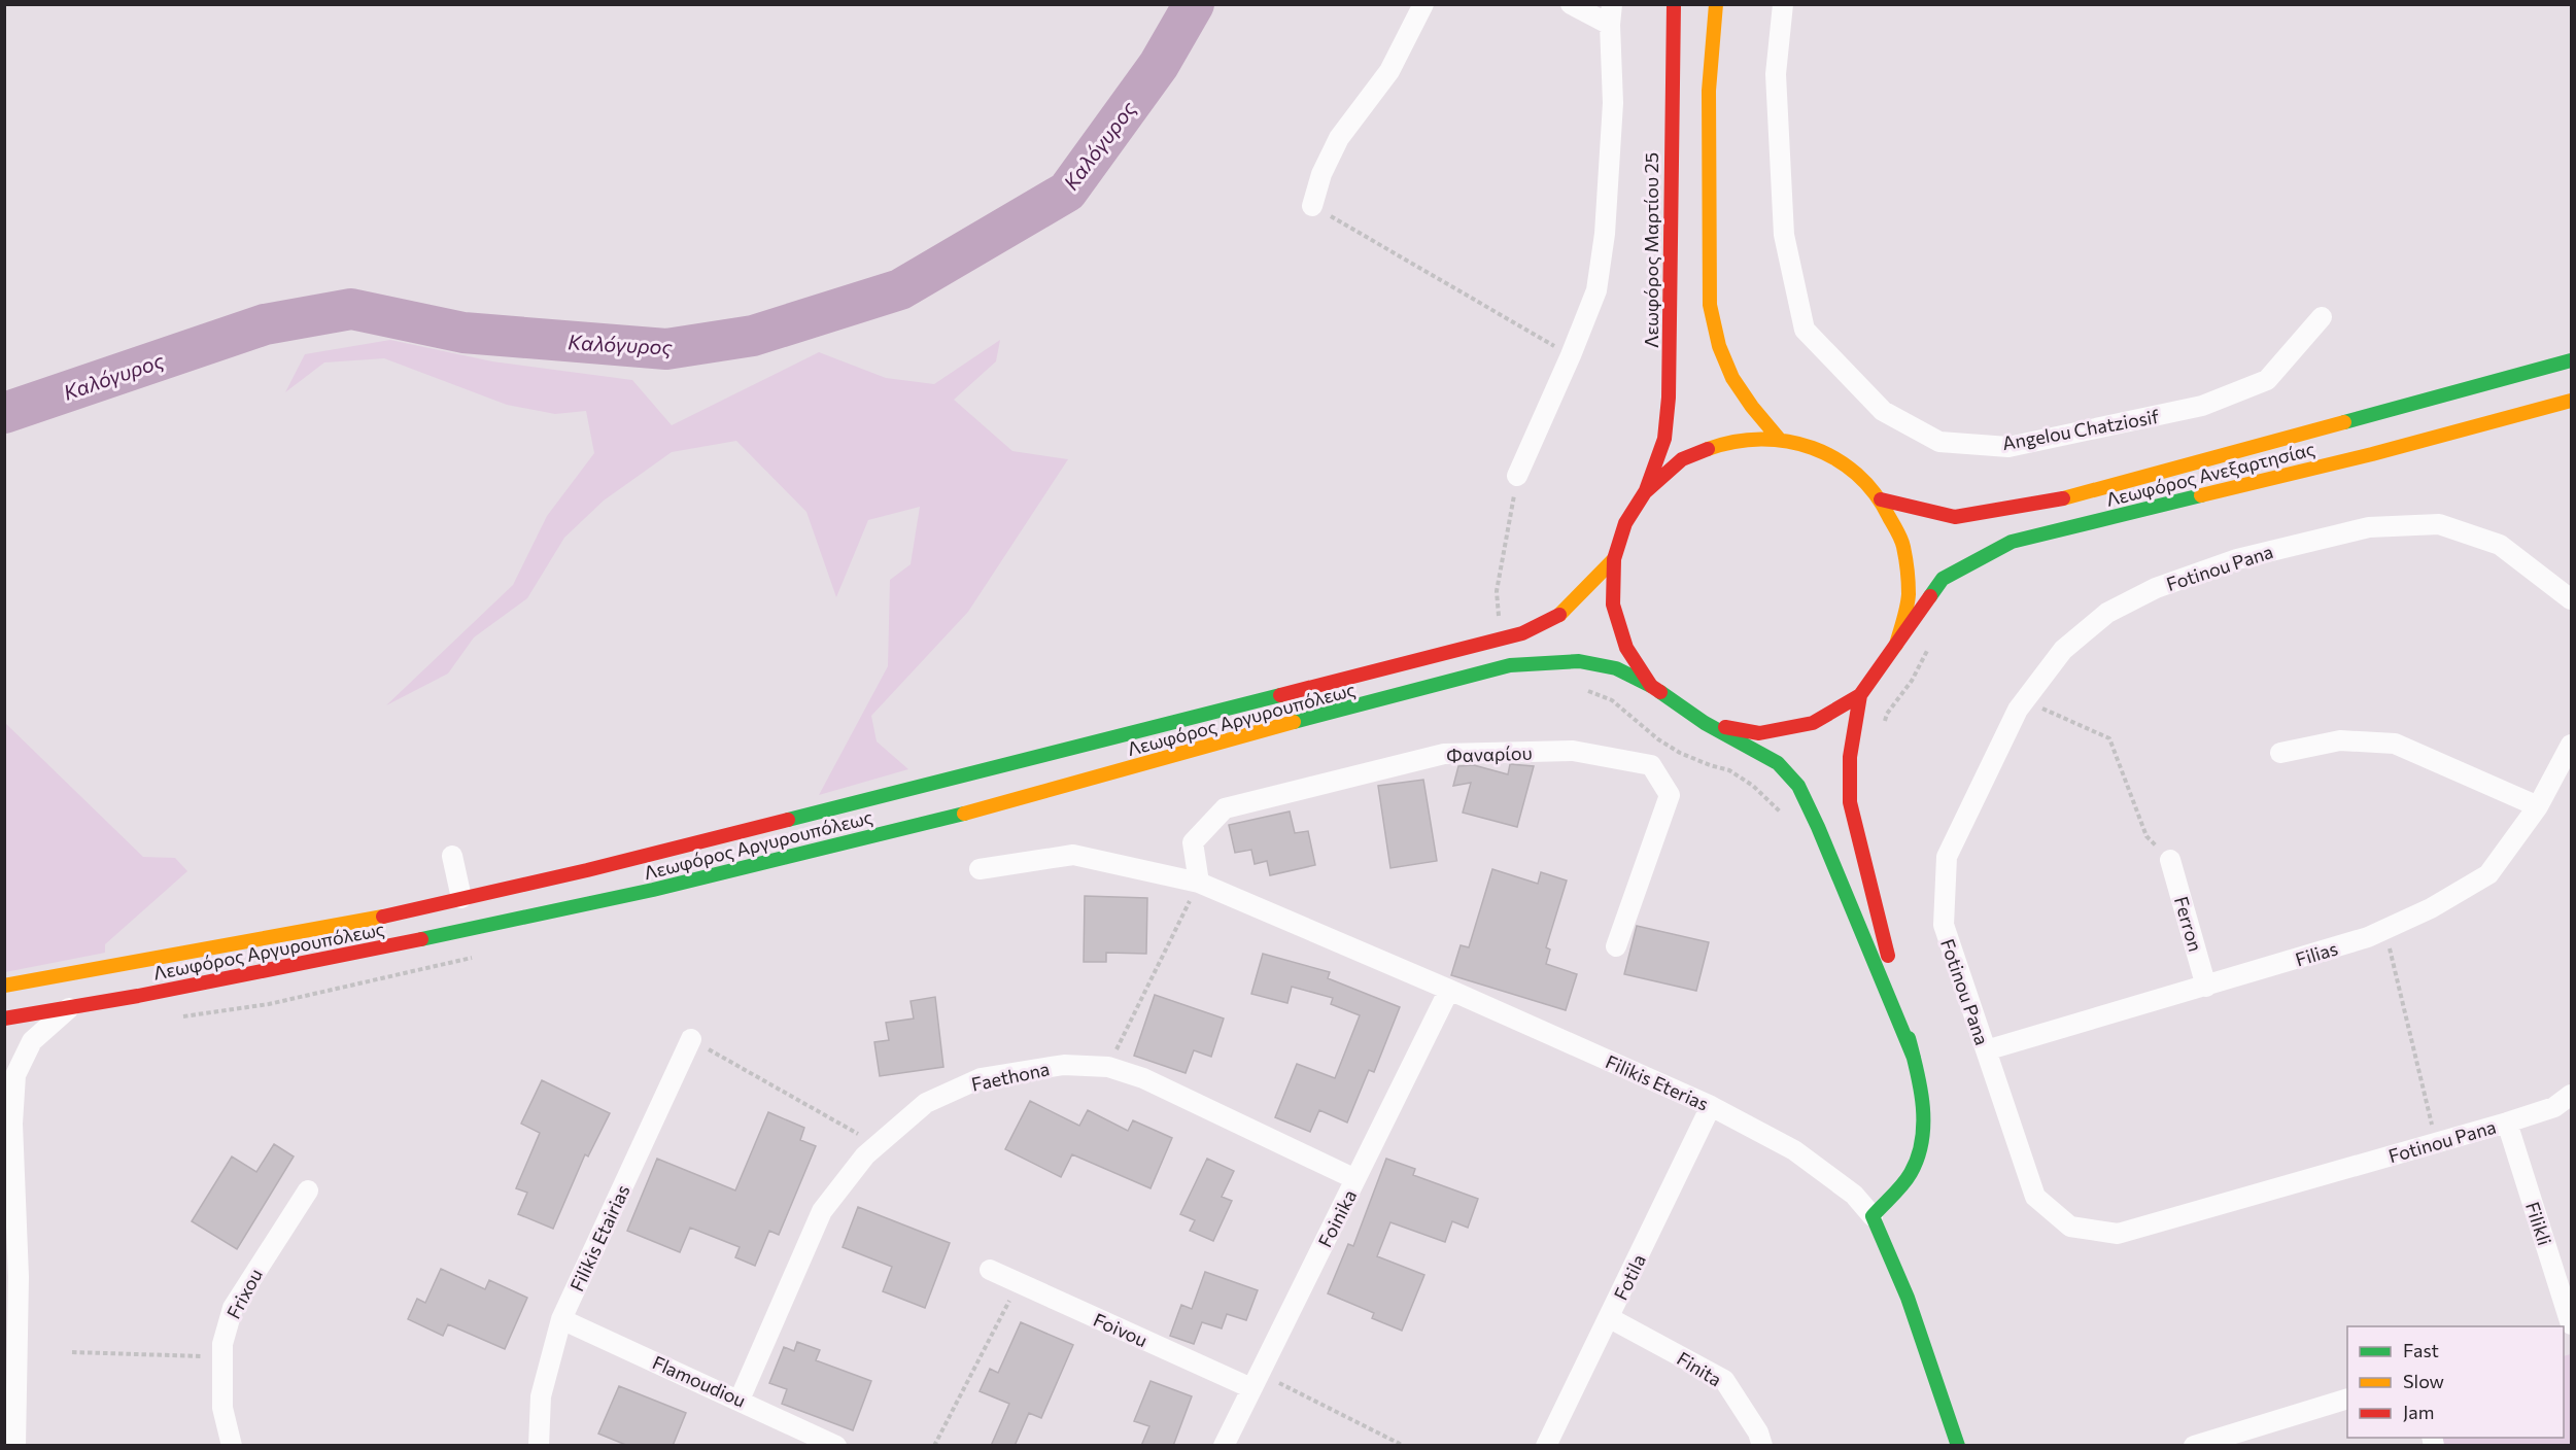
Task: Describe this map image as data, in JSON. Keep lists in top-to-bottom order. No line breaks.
{"streets":{"main road":["Λεωφόρος Μαρτίου 25","Λεωφόρος Ανεξαρτησίας","Λεωφόρος Αργυρουπόλεως","Filikis Eterias"],"street":["Angelou Chatziosif","Fotinou Pana","Φαναρίου","Ferron","Filias","Faethona","Foinika","Filikli","Filikis Etairias","Fotila","Frixou","Foivou","Finita","Flamoudiou"]},"crossings":[["Fotinou Pana","Filias"],["Fotinou Pana","Filikli"],["Φαναρίου","Filikis Eterias"],["Ferron","Filias"],["Faethona","Foinika"],["Faethona","Flamoudiou"],["Filikis Eterias","Foinika"],["Filikis Eterias","Fotila"],["Foinika","Foivou"],["Filikis Etairias","Flamoudiou"],["Fotila","Finita"]],"water":["Καλόγυρος"],"legend":["Fast","Slow","Jam"]}
